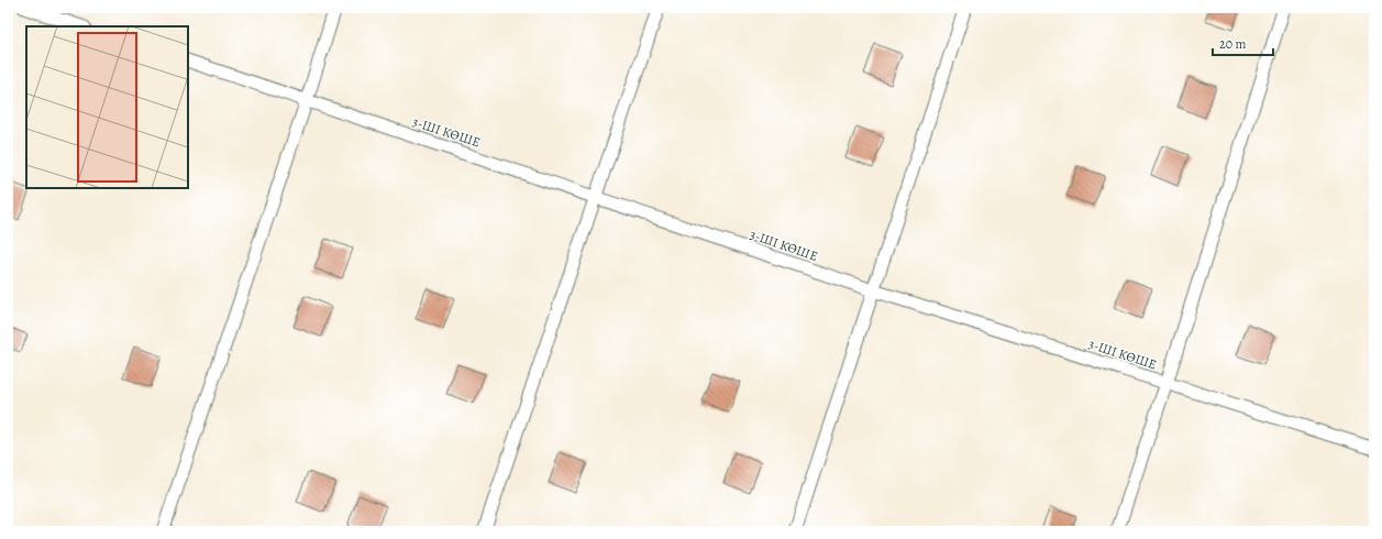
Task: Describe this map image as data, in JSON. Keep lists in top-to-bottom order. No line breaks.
{"streets":{"lane":["3-ШІ КӨШЕ"]},"scale_bar":"20 m"}
